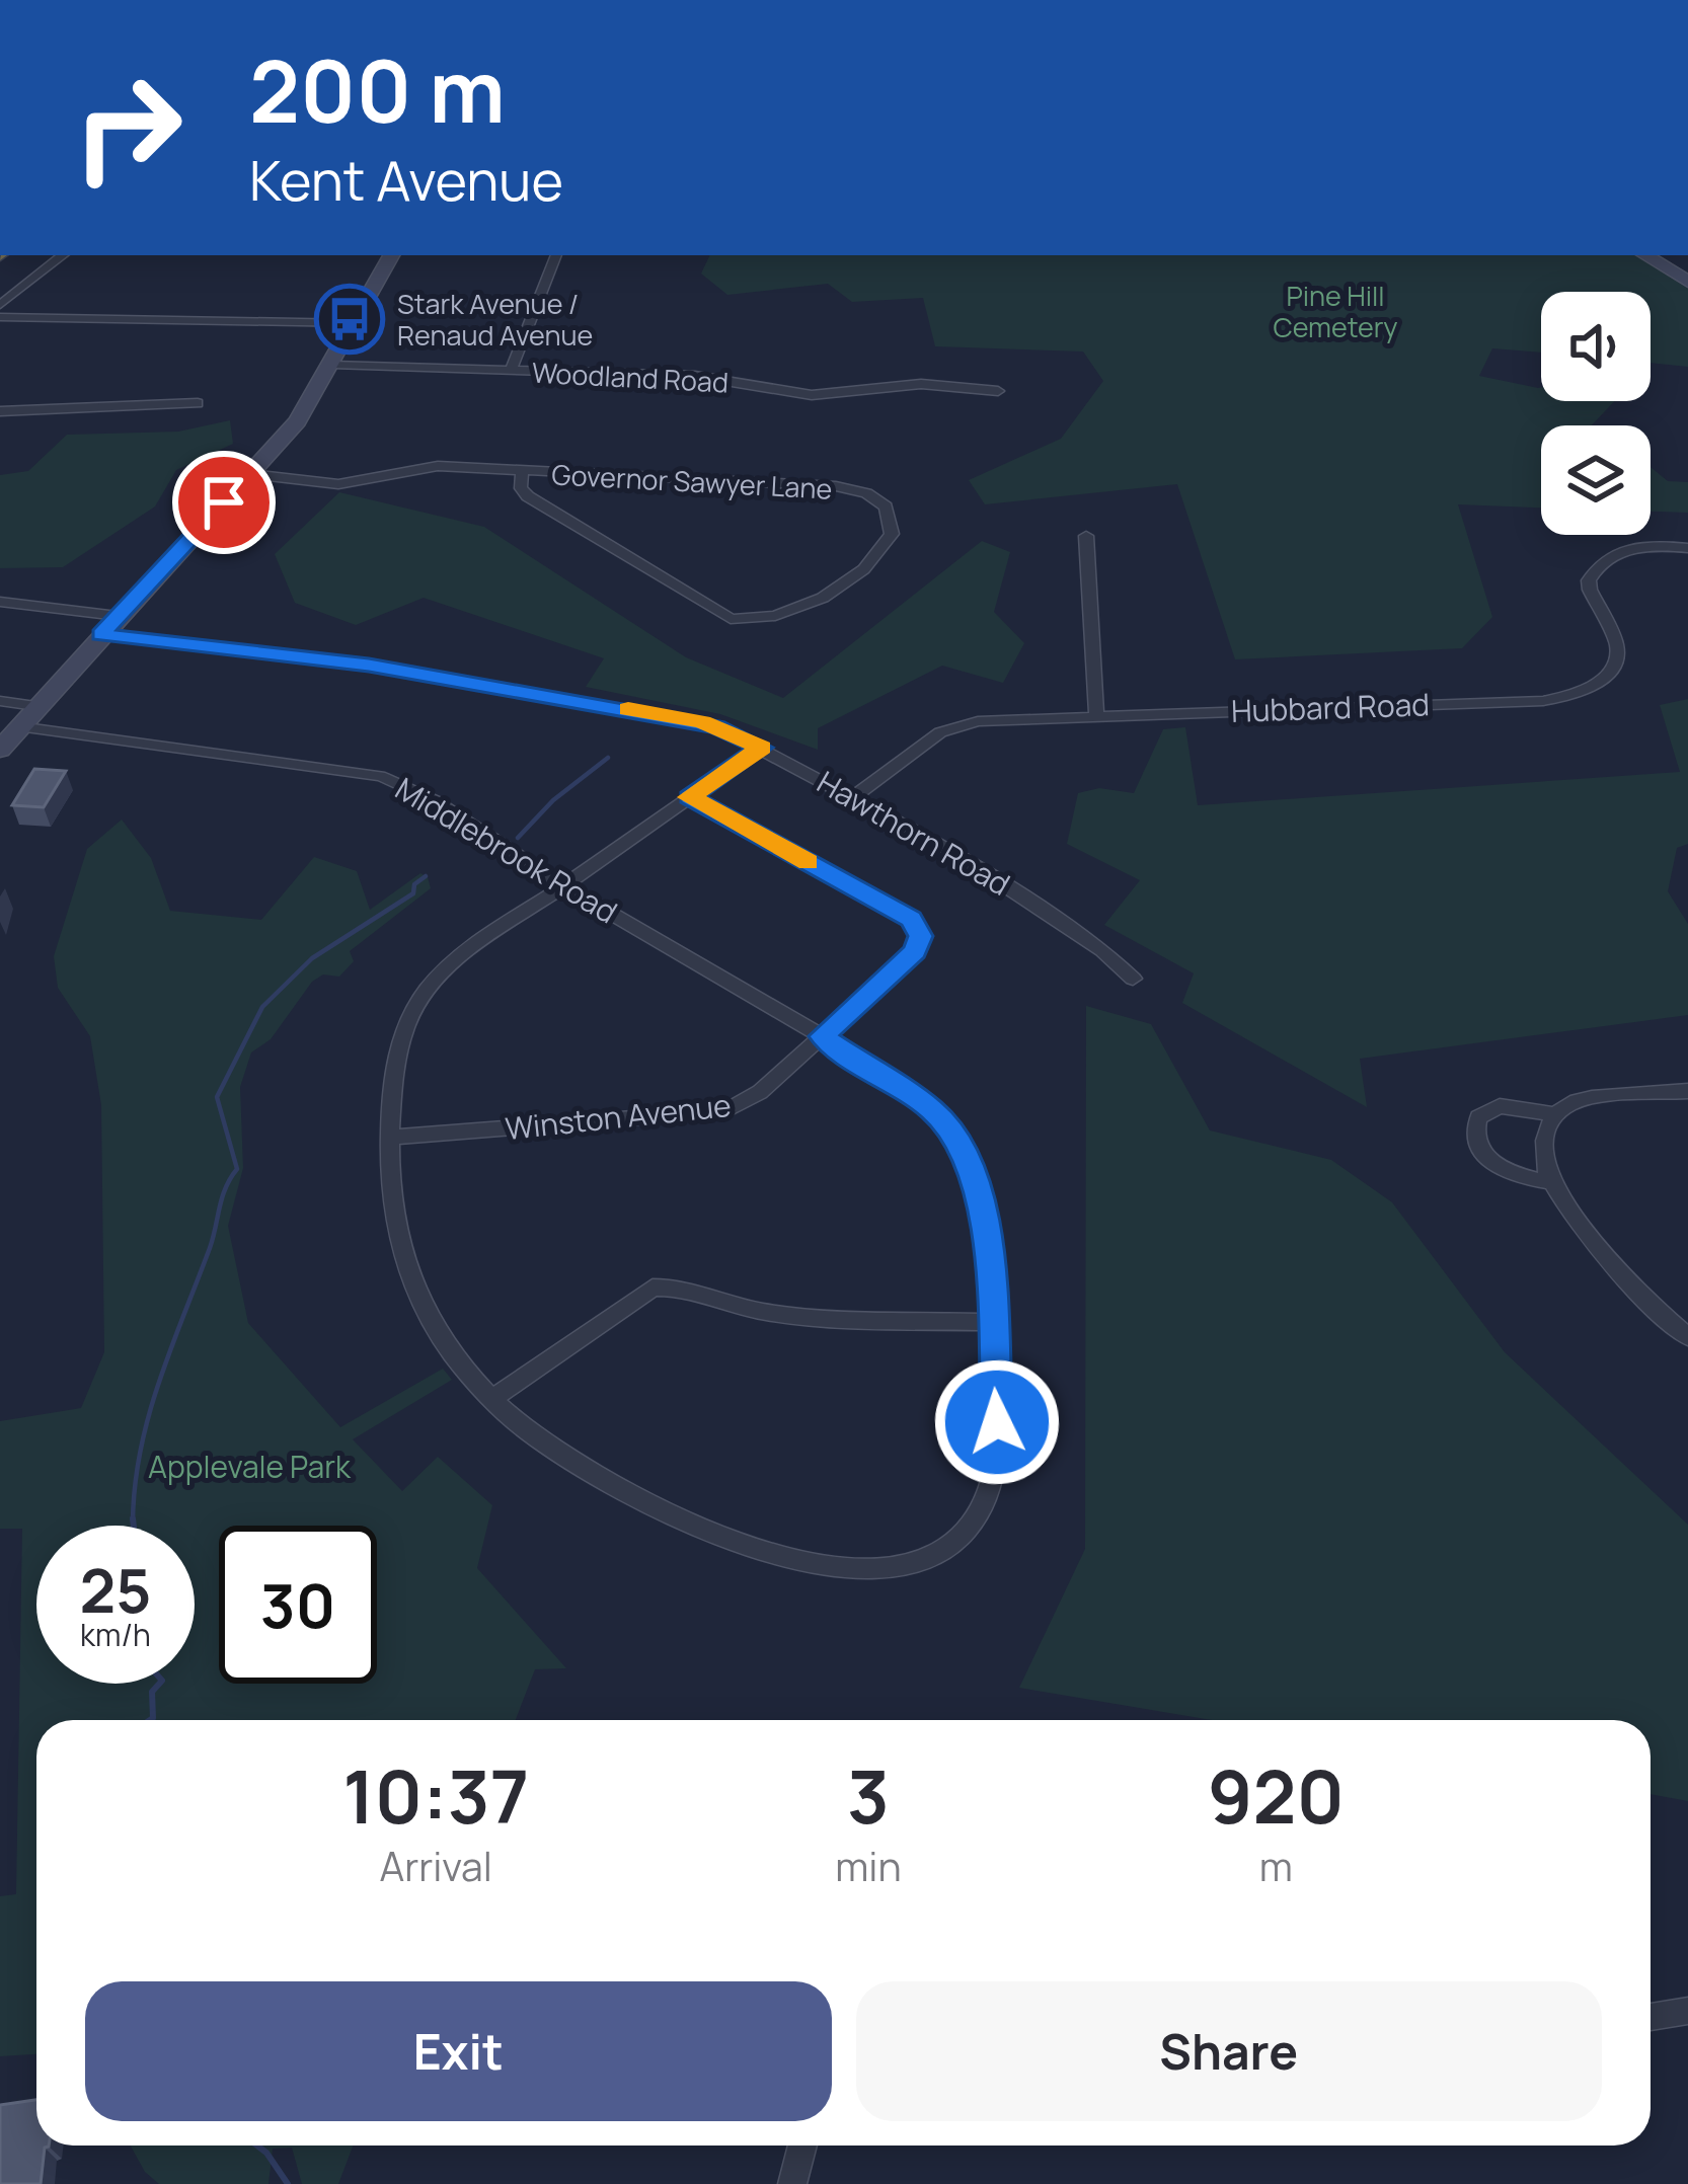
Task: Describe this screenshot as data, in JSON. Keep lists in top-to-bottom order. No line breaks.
{"streets":{"street":["Woodland Road","Governor Sawyer Lane","Hubbard Road","Hawthorn Road","Middlebrook Road","Winston Avenue"]},"crossings":[["Hubbard Road","Hawthorn Road"],["Hawthorn Road","Middlebrook Road"],["Middlebrook Road","Winston Avenue"]],"parks":["Pine Hill Cemetery","Applevale Park"],"places":{"bus stop":["Stark Avenue / Renaud Avenue"]},"page":{"turn":["200 m","Kent Avenue"],"speed":"25 km/h","limit":"30","eta":["10:37","Arrival","3","min","920","m"],"buttons":["Exit","Share"]}}
